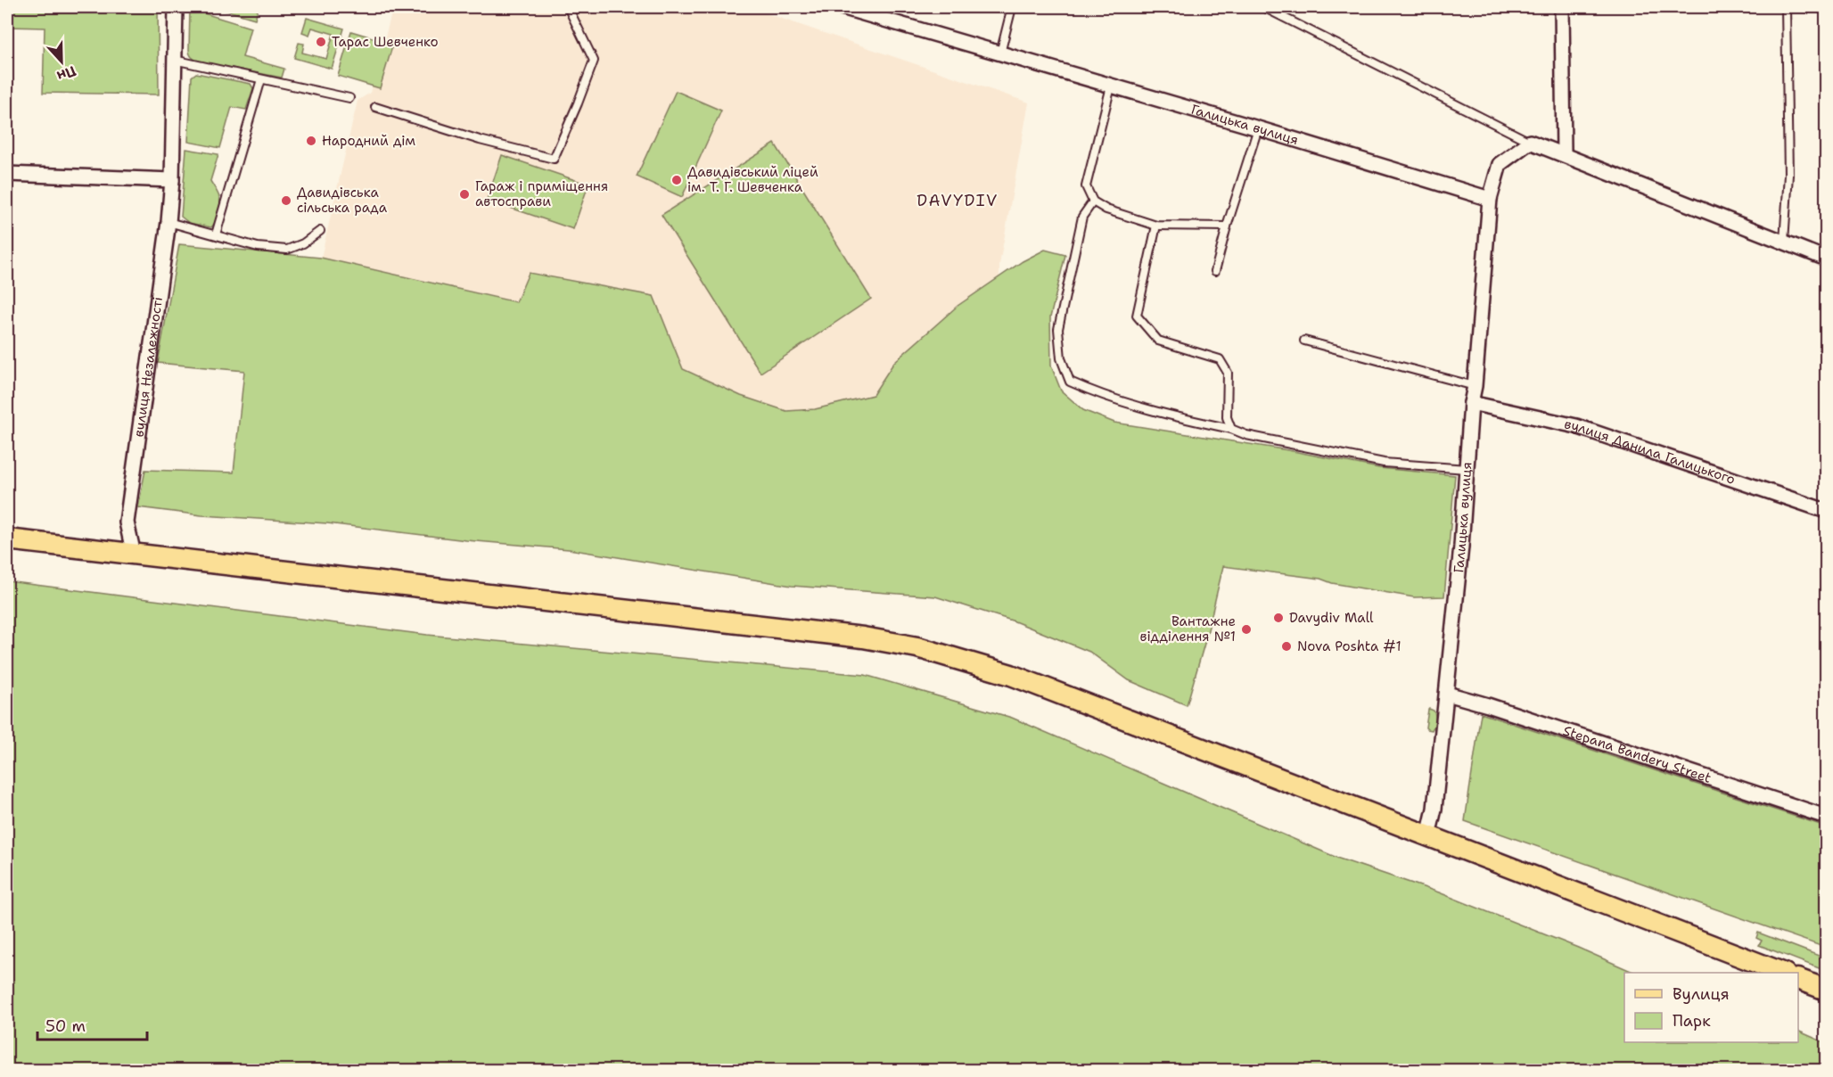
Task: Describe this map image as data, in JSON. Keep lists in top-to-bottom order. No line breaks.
{"streets":{"street":["Галицька вулиця","вулиця Незалежності","вулиця Данила Галицького","Stepana Bandery Street"]},"crossings":[["Галицька вулиця","вулиця Данила Галицького"],["Галицька вулиця","Stepana Bandery Street"]],"districts":["DAVYDIV"],"places":["Тарас Шевченко","Народний дім","Давидівський ліцей ім. Т. Г. Шевченка","Гараж і приміщення автосправи","Давидівська сільська рада","Davydiv Mall","Вантажне відділення №1","Nova Poshta #1"],"legend":["Вулиця","Парк"],"scale_bar":"50 m","north":"bottom"}
